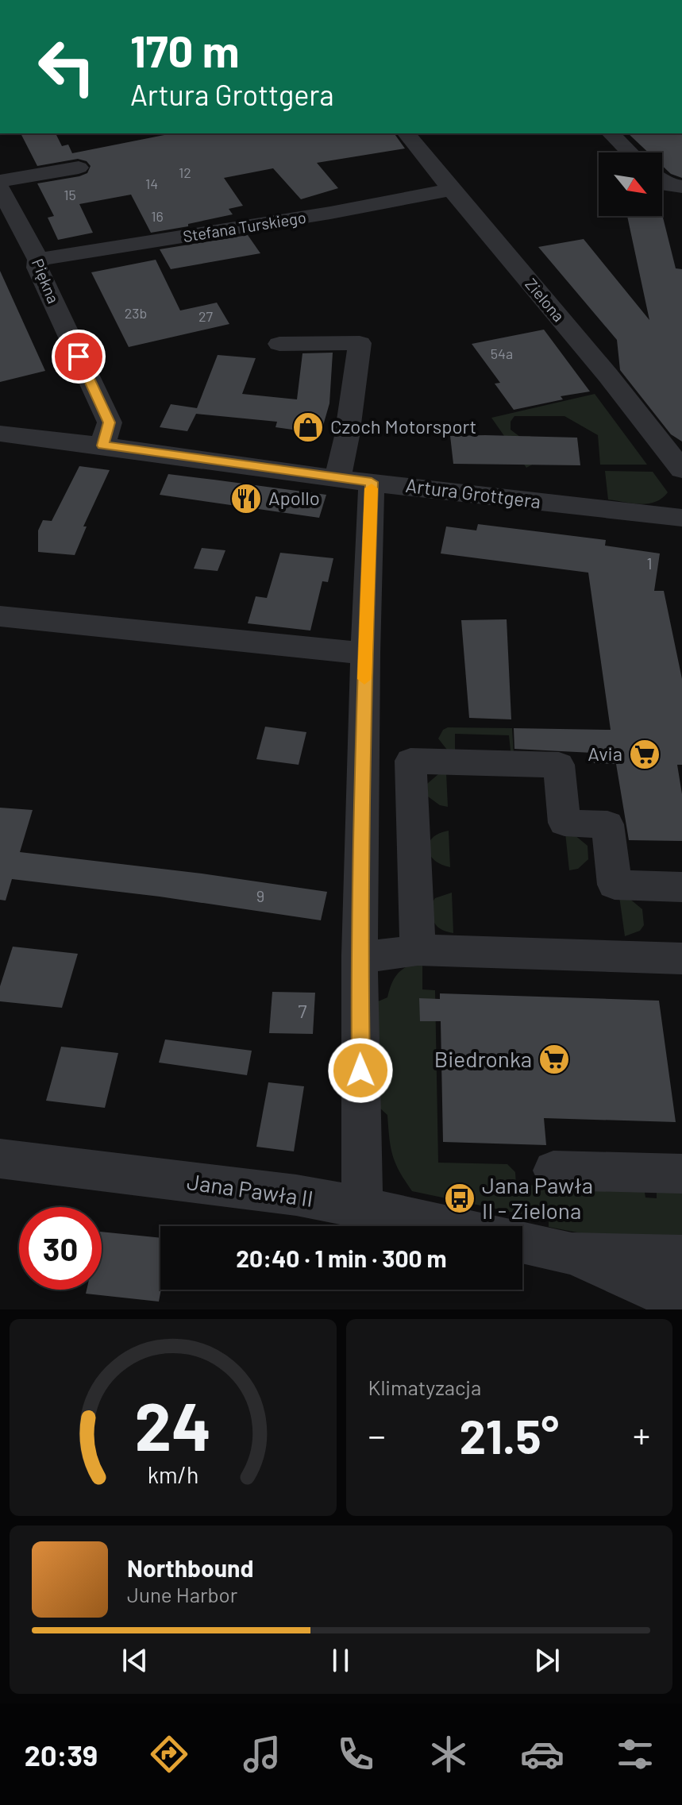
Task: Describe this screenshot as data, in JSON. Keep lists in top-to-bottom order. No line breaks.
{"streets":{"street":["Stefana Turskiego","Piękna","Zielona","Artura Grottgera","Jana Pawła II"]},"crossings":[["Stefana Turskiego","Piękna"],["Stefana Turskiego","Zielona"],["Piękna","Artura Grottgera"]],"places":{"shop":["Czoch Motorsport"],"restaurant":["Apollo"],"supermarket":["Avia","Biedronka"],"bus stop":["Jana Pawła II - Zielona"]},"house_numbers":["12","14","15","16","23b","27","54a","1","9","7"],"north":"bottom right","page":{"turn":["170 m","Artura Grottgera"],"limit":"30","trip":"20:40 · 1 min · 300 m","tile":"Klimatyzacja","heat":["−","21.5°","+"],"song":["Northbound","June Harbor"],"tabs":"20:39","gauge":["24","km/h"]}}
